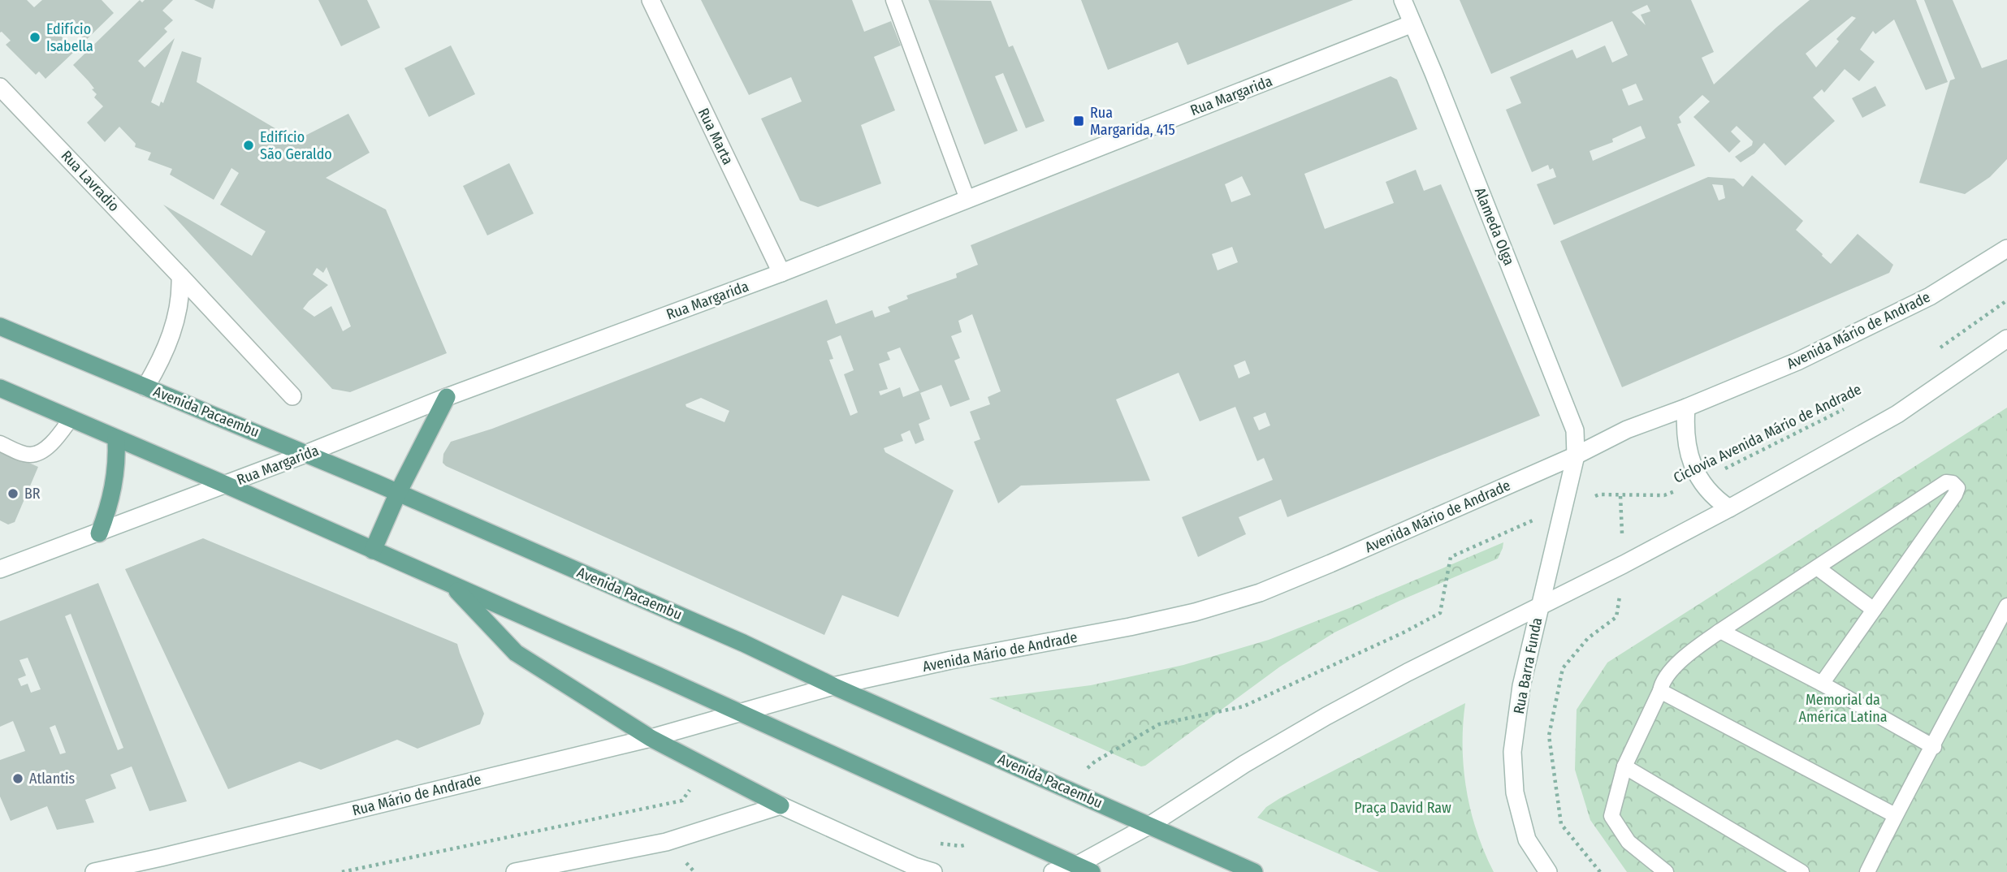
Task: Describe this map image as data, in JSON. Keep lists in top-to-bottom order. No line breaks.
{"streets":{"main road":["Avenida Pacaembu"],"street":["Rua Margarida","Rua Marta","Rua Lavradio","Alameda Olga","Avenida Mário de Andrade","Rua Barra Funda","Rua Mário de Andrade"],"path":["Ciclovia Avenida Mário de Andrade"]},"crossings":[["Rua Margarida","Rua Marta"],["Rua Margarida","Alameda Olga"],["Rua Margarida","Avenida Pacaembu"],["Alameda Olga","Avenida Mário de Andrade"],["Alameda Olga","Rua Barra Funda"],["Avenida Mário de Andrade","Avenida Pacaembu"],["Avenida Mário de Andrade","Rua Barra Funda"],["Avenida Mário de Andrade","Rua Mário de Andrade"],["Avenida Pacaembu","Ciclovia Avenida Mário de Andrade"],["Ciclovia Avenida Mário de Andrade","Rua Barra Funda"]],"parks":["Memorial da América Latina","Praça David Raw"],"places":{"other":["Edifício Isabella","Edifício São Geraldo","BR","Atlantis"],"transit":["Rua Margarida, 415"]}}
